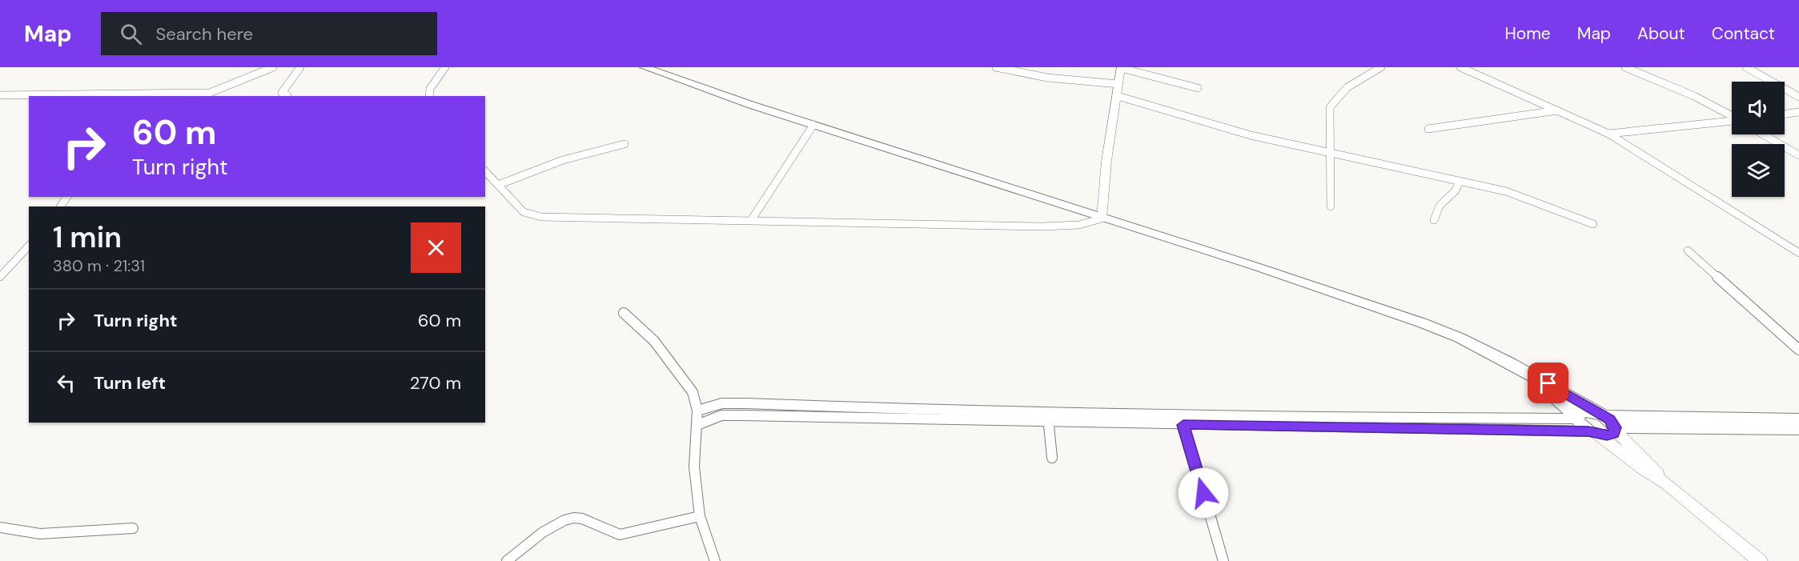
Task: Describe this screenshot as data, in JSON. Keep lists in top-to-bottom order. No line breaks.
{"page":{"header":"Map","search":"Search here","nav":["Home","Map","About","Contact"],"turn":["60 m","Turn right"],"heading":["1 min","380 m · 21:31"],"list":[{"name":"Turn right","value":"60 m"},{"name":"Turn left","value":"270 m"}]}}
